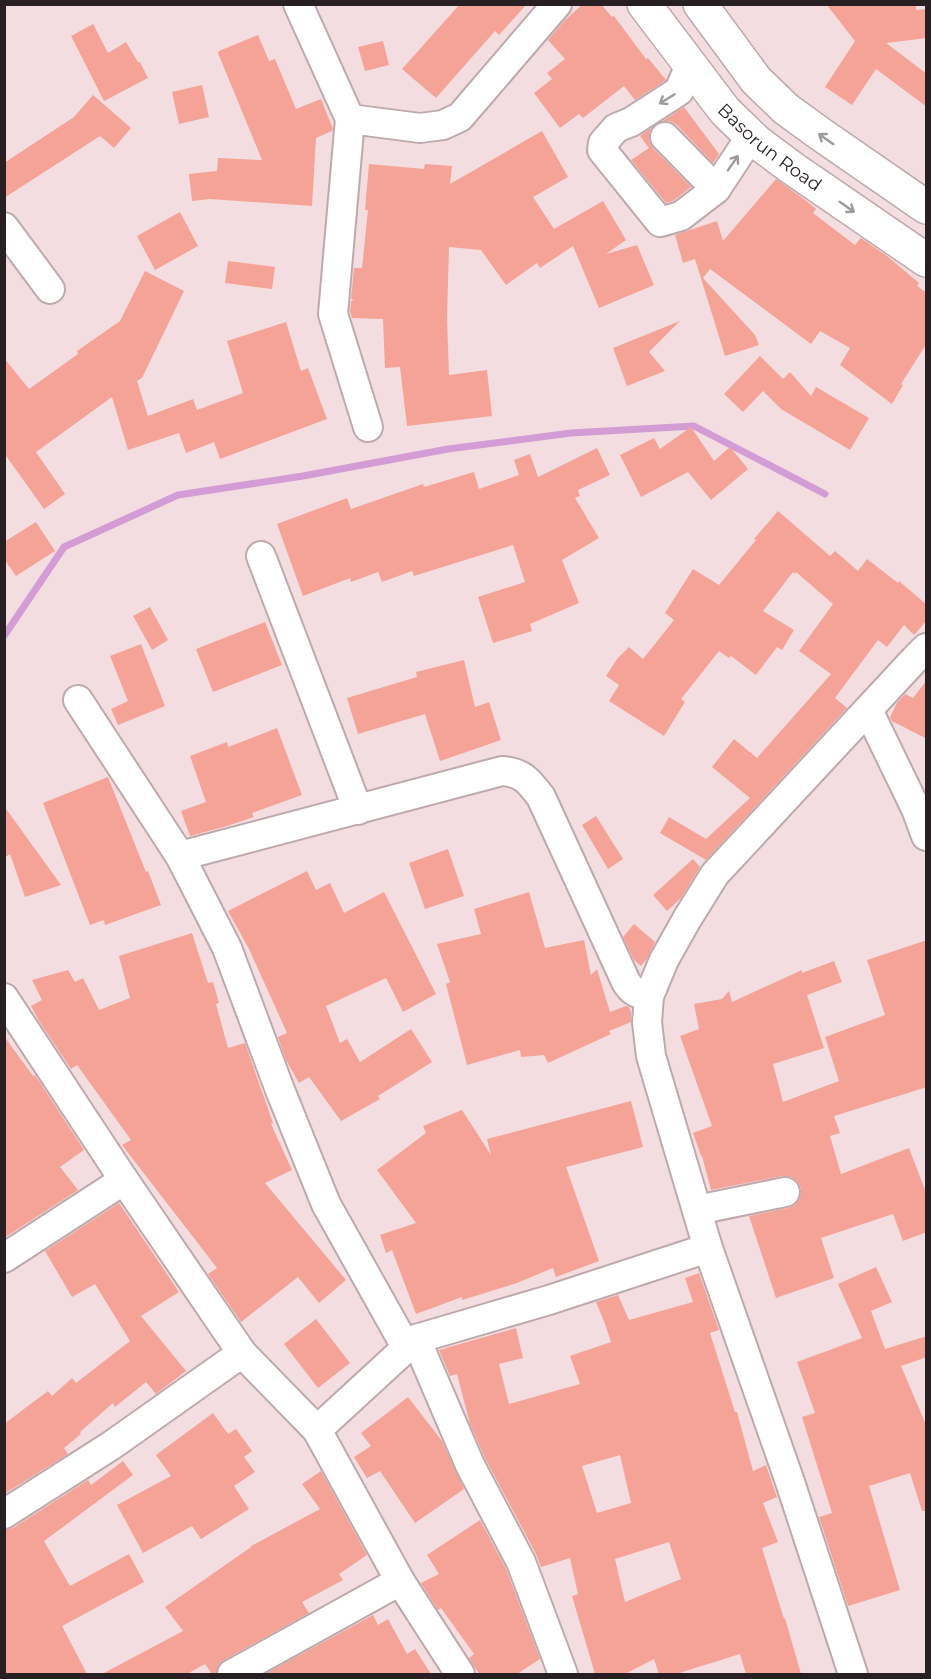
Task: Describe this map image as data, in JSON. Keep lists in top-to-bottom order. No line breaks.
{"streets":{"main road":["Basorun Road"]}}
